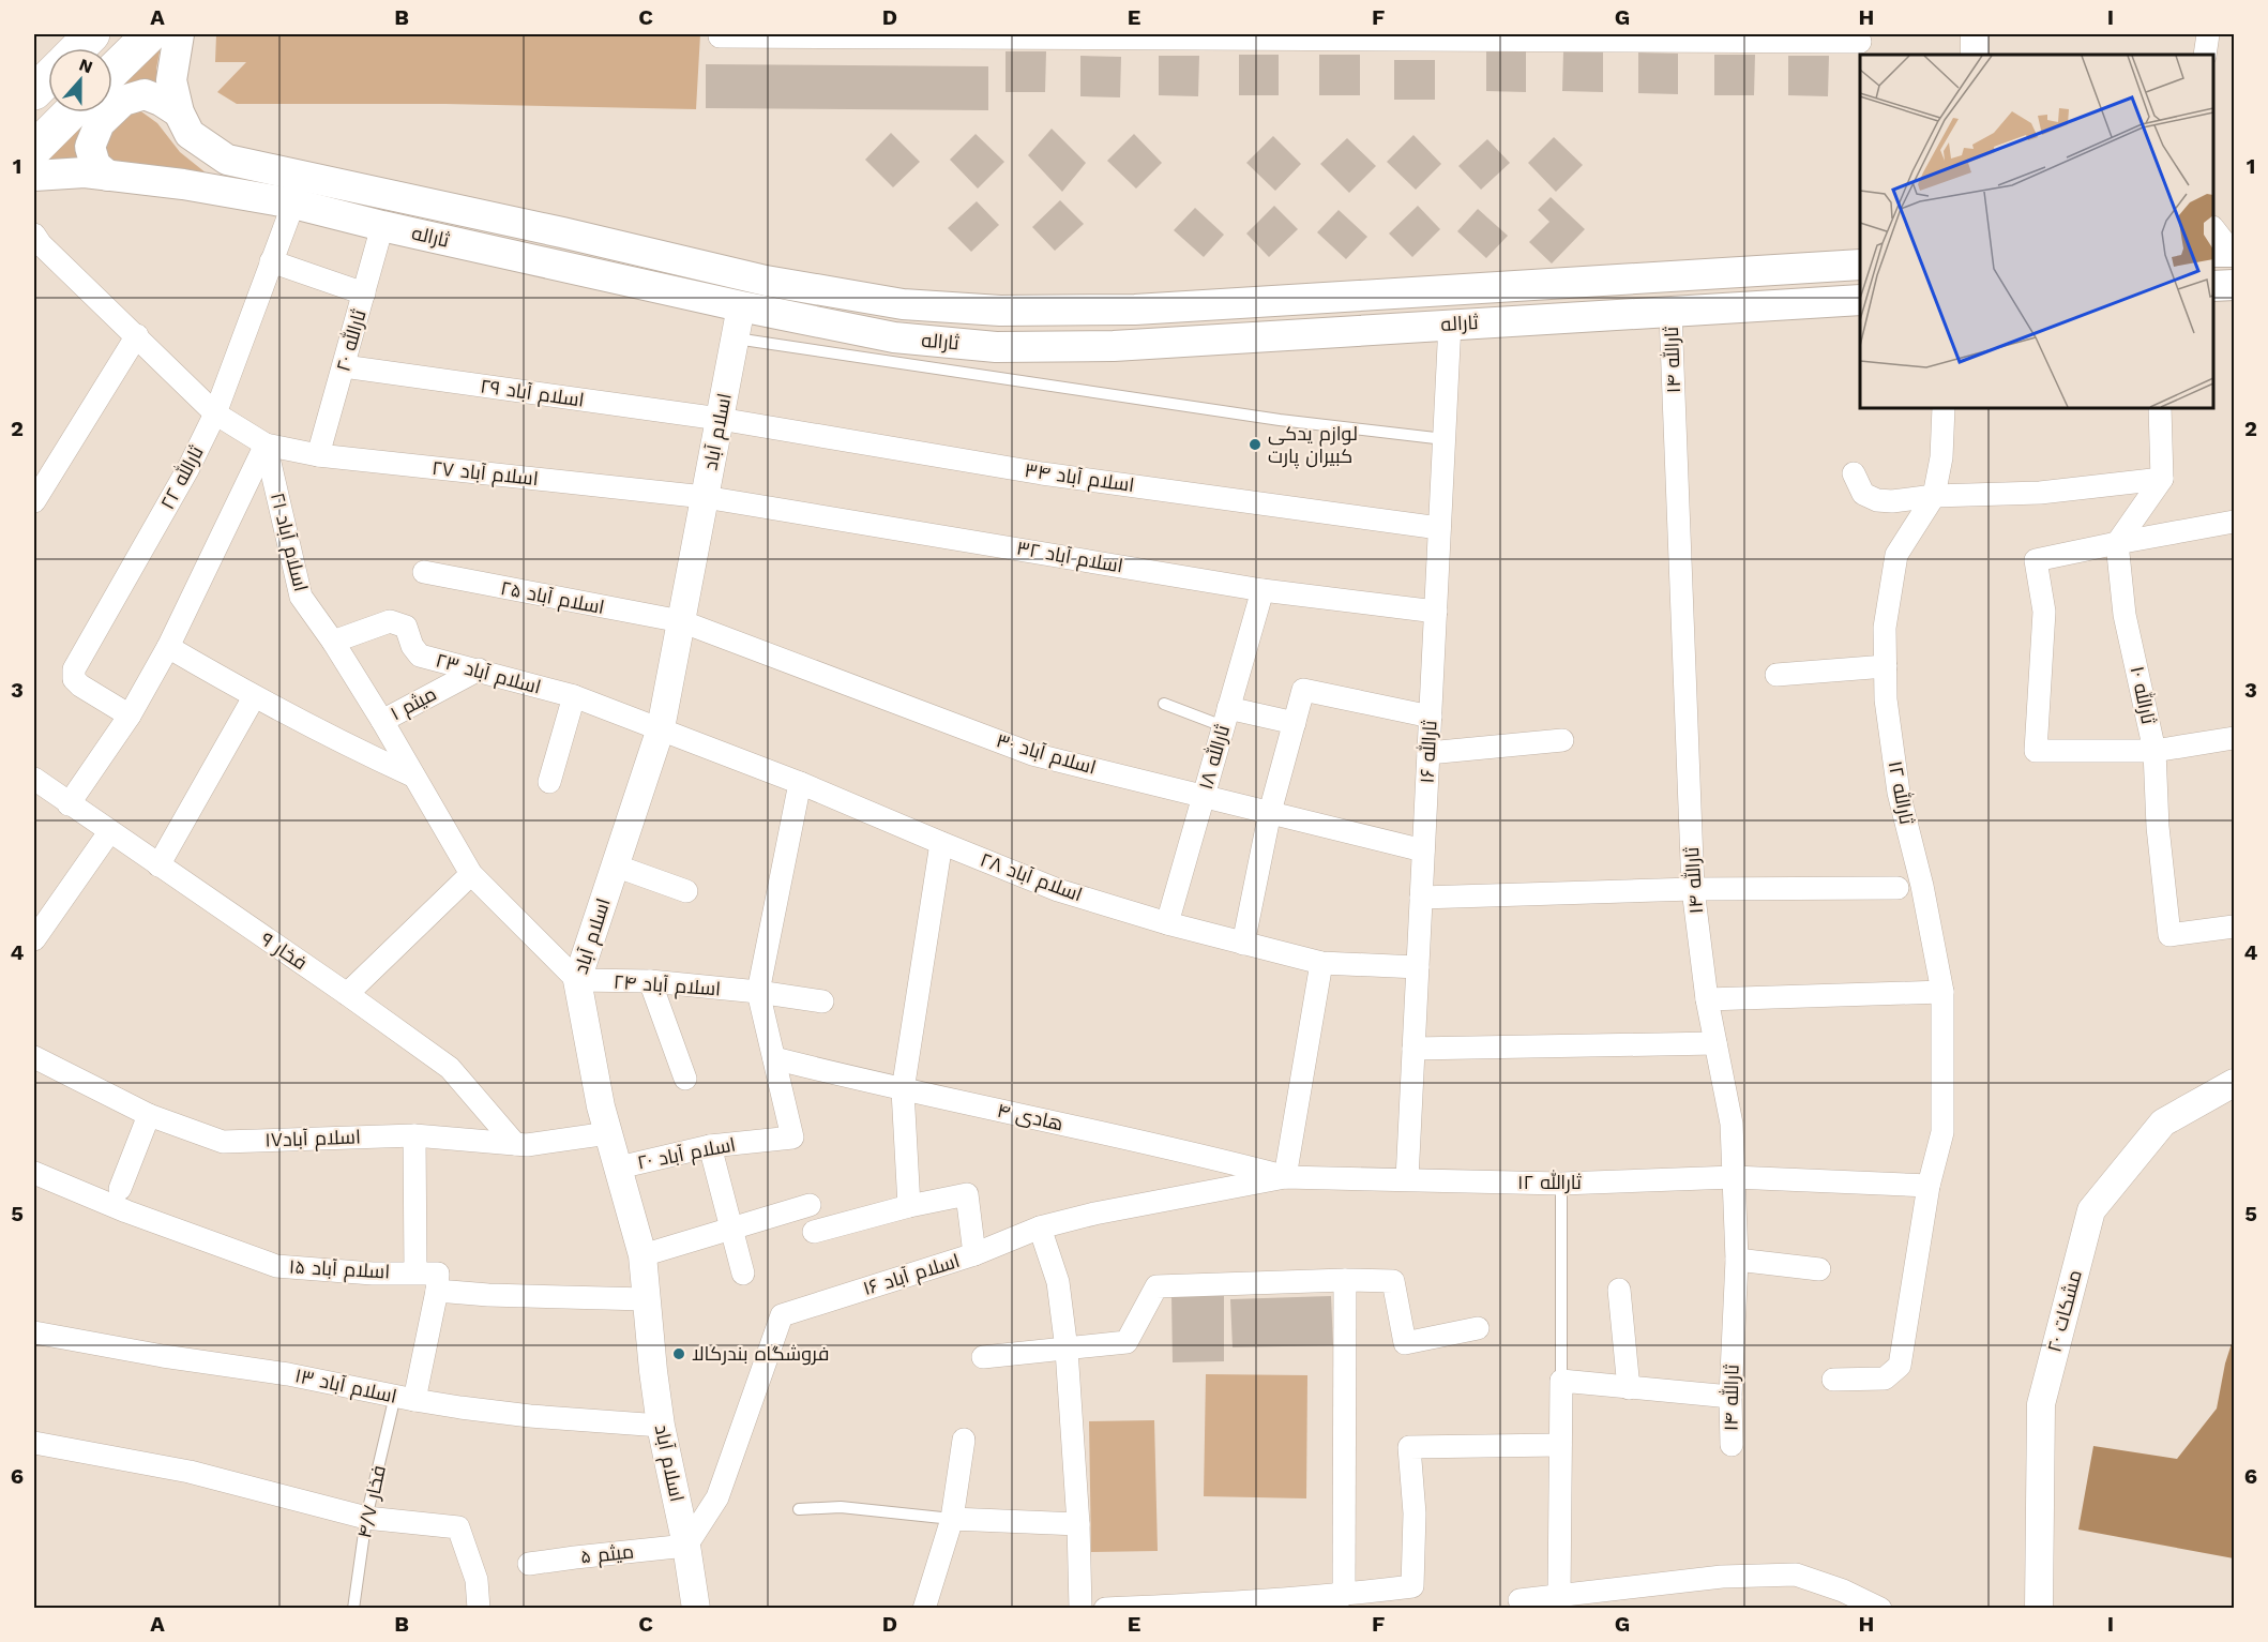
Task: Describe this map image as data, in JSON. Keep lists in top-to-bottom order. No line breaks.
{"streets":{"main road":["ثاراله"],"street":["ثارالله ۲۰","ثارالله ۱۴","اسلام آباد ۲۹","اسلام آباد","اسلام آباد ۲۷","ثارالله ۲۲","اسلام آباد ۳۴","اسلام آباد ۲۱","اسلام آباد ۳۲","اسلام آباد ۲۵","اسلام آباد ۲۳","ثارالله ۱۰","میثم ۱","ثارالله ۱۶","اسلام آباد ۳۰","ثارالله ۱۸","ثارالله ۱۲","اسلام آباد ۲۸","فخار ۹","اسلام آباد ۲۴","هادی ۴","اسلام آباد۱۷","اسلام آباد ۲۰","اسلام آباد ۱۵","اسلام آباد ۱۶","مشکات ۲۰","اسلام آباد ۱۳","میثم ۵"],"lane":["فخار ۴/۷"]},"crossings":[["ثاراله","ثارالله ۲۰"],["ثاراله","ثارالله ۱۴"],["ثاراله","اسلام آباد"],["ثاراله","ثارالله ۲۲"],["ثاراله","ثارالله ۱۶"],["ثارالله ۲۰","اسلام آباد ۲۹"],["ثارالله ۲۰","اسلام آباد ۲۷"],["ثارالله ۱۴","ثارالله ۱۲"],["اسلام آباد ۲۹","اسلام آباد"],["اسلام آباد ۲۹","اسلام آباد ۳۴"],["اسلام آباد","اسلام آباد ۲۷"],["اسلام آباد","اسلام آباد ۳۴"],["اسلام آباد","اسلام آباد ۲۱"],["اسلام آباد","اسلام آباد ۳۲"],["اسلام آباد","اسلام آباد ۲۵"],["اسلام آباد","اسلام آباد ۲۳"],["اسلام آباد","اسلام آباد ۳۰"],["اسلام آباد","اسلام آباد ۲۸"],["اسلام آباد","اسلام آباد ۲۴"],["اسلام آباد","اسلام آباد۱۷"],["اسلام آباد","اسلام آباد ۲۰"],["اسلام آباد","اسلام آباد ۱۶"],["اسلام آباد","اسلام آباد ۱۳"],["اسلام آباد","میثم ۵"],["اسلام آباد ۲۷","اسلام آباد ۲۱"],["اسلام آباد ۲۷","اسلام آباد ۳۲"],["اسلام آباد ۳۴","ثارالله ۱۶"],["اسلام آباد ۲۱","اسلام آباد ۲۳"],["اسلام آباد ۲۱","میثم ۱"],["اسلام آباد ۲۱","اسلام آباد ۲۴"],["اسلام آباد ۳۲","ثارالله ۱۶"],["اسلام آباد ۳۲","ثارالله ۱۸"],["اسلام آباد ۲۵","اسلام آباد ۳۰"],["اسلام آباد ۲۳","میثم ۱"],["اسلام آباد ۲۳","اسلام آباد ۲۸"],["ثارالله ۱۶","اسلام آباد ۳۰"],["ثارالله ۱۶","ثارالله ۱۲"],["ثارالله ۱۶","اسلام آباد ۲۸"],["اسلام آباد ۳۰","ثارالله ۱۸"],["ثارالله ۱۸","اسلام آباد ۲۸"],["ثارالله ۱۲","هادی ۴"],["ثارالله ۱۲","اسلام آباد ۱۶"],["فخار ۹","اسلام آباد۱۷"],["هادی ۴","اسلام آباد ۲۰"],["هادی ۴","اسلام آباد ۱۶"],["اسلام آباد ۱۶","میثم ۵"],["اسلام آباد ۱۳","فخار ۴/۷"]],"places":["لوازم یدکی کبیران پارت","فروشگاه بندرکالا"],"north":"top","grid":{"columns":["A","B","C","D","E","F","G","H","I"],"rows":["1","2","3","4","5","6"]}}
